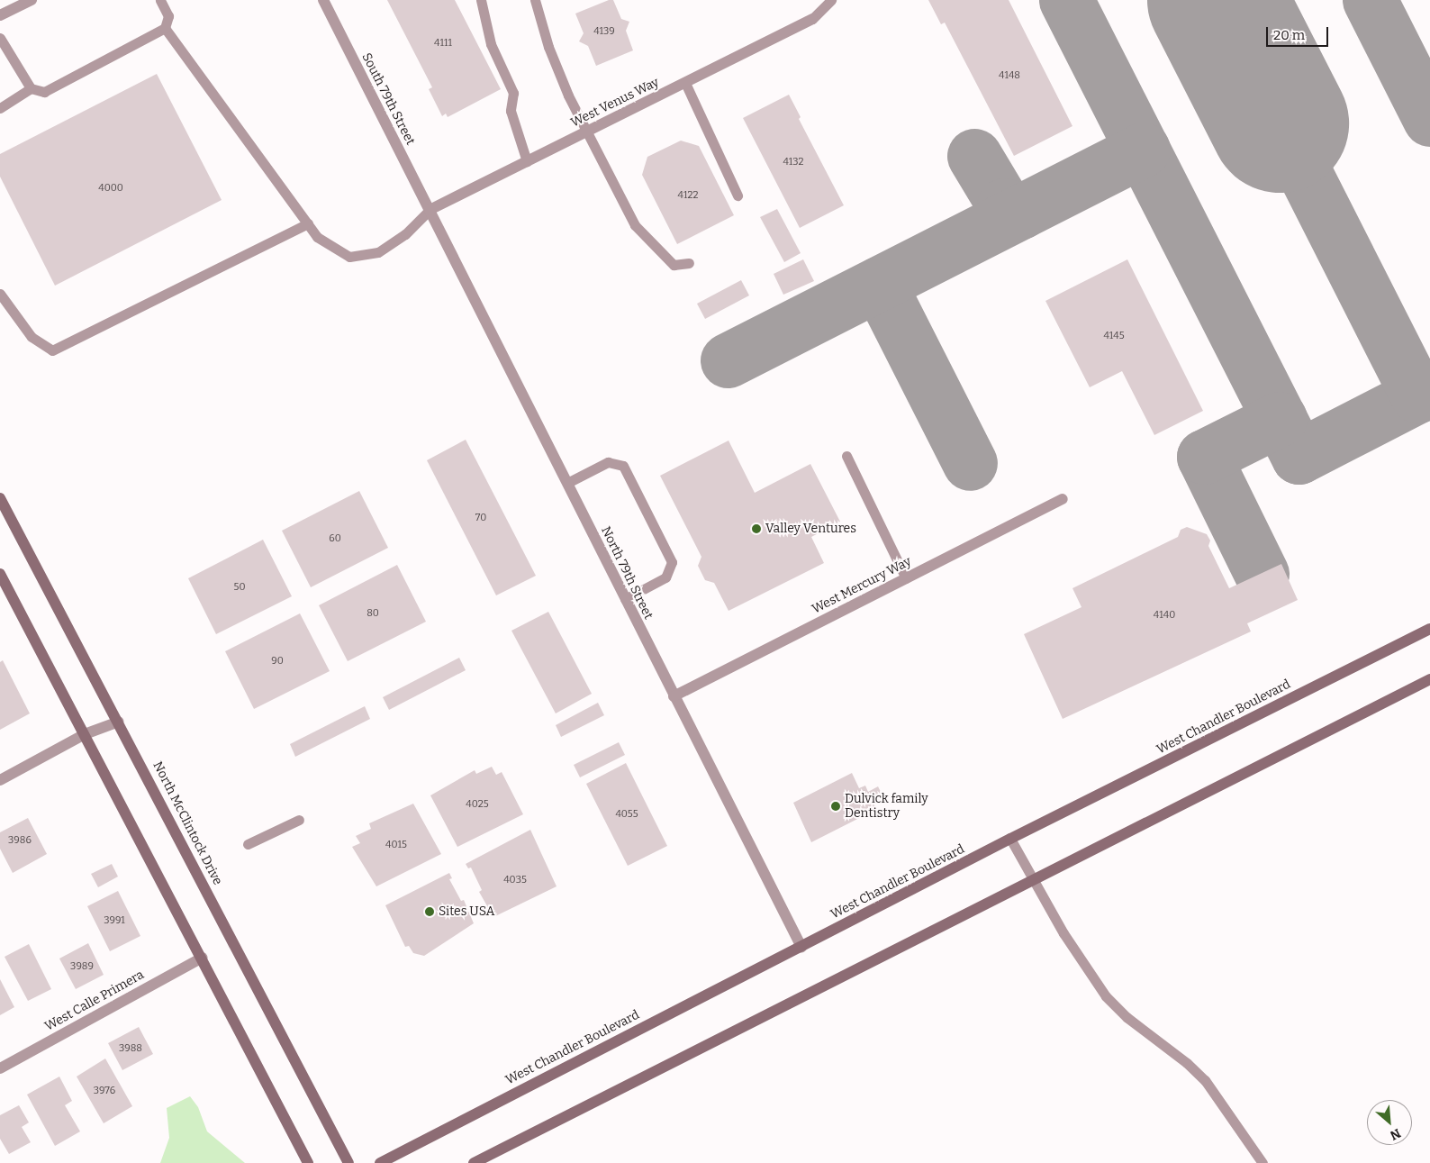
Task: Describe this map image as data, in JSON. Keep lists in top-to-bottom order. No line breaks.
{"streets":{"main road":["West Chandler Boulevard","North McClintock Drive"],"street":["South 79th Street","West Venus Way","North 79th Street","West Mercury Way","West Calle Primera"]},"crossings":[["South 79th Street","West Venus Way"],["South 79th Street","North 79th Street"],["West Venus Way","North 79th Street"],["North 79th Street","West Mercury Way"],["North 79th Street","West Chandler Boulevard"]],"places":["Valley Ventures","Dulvick family Dentistry","Sites USA"],"house_numbers":["4139","4111","4148","4132","4000","4122","4145","70","60","50","80","4140","90","4025","4055","3986","4015","4035","3991","3989","3988","3976"],"scale_bar":"20 m","north":"bottom right"}
